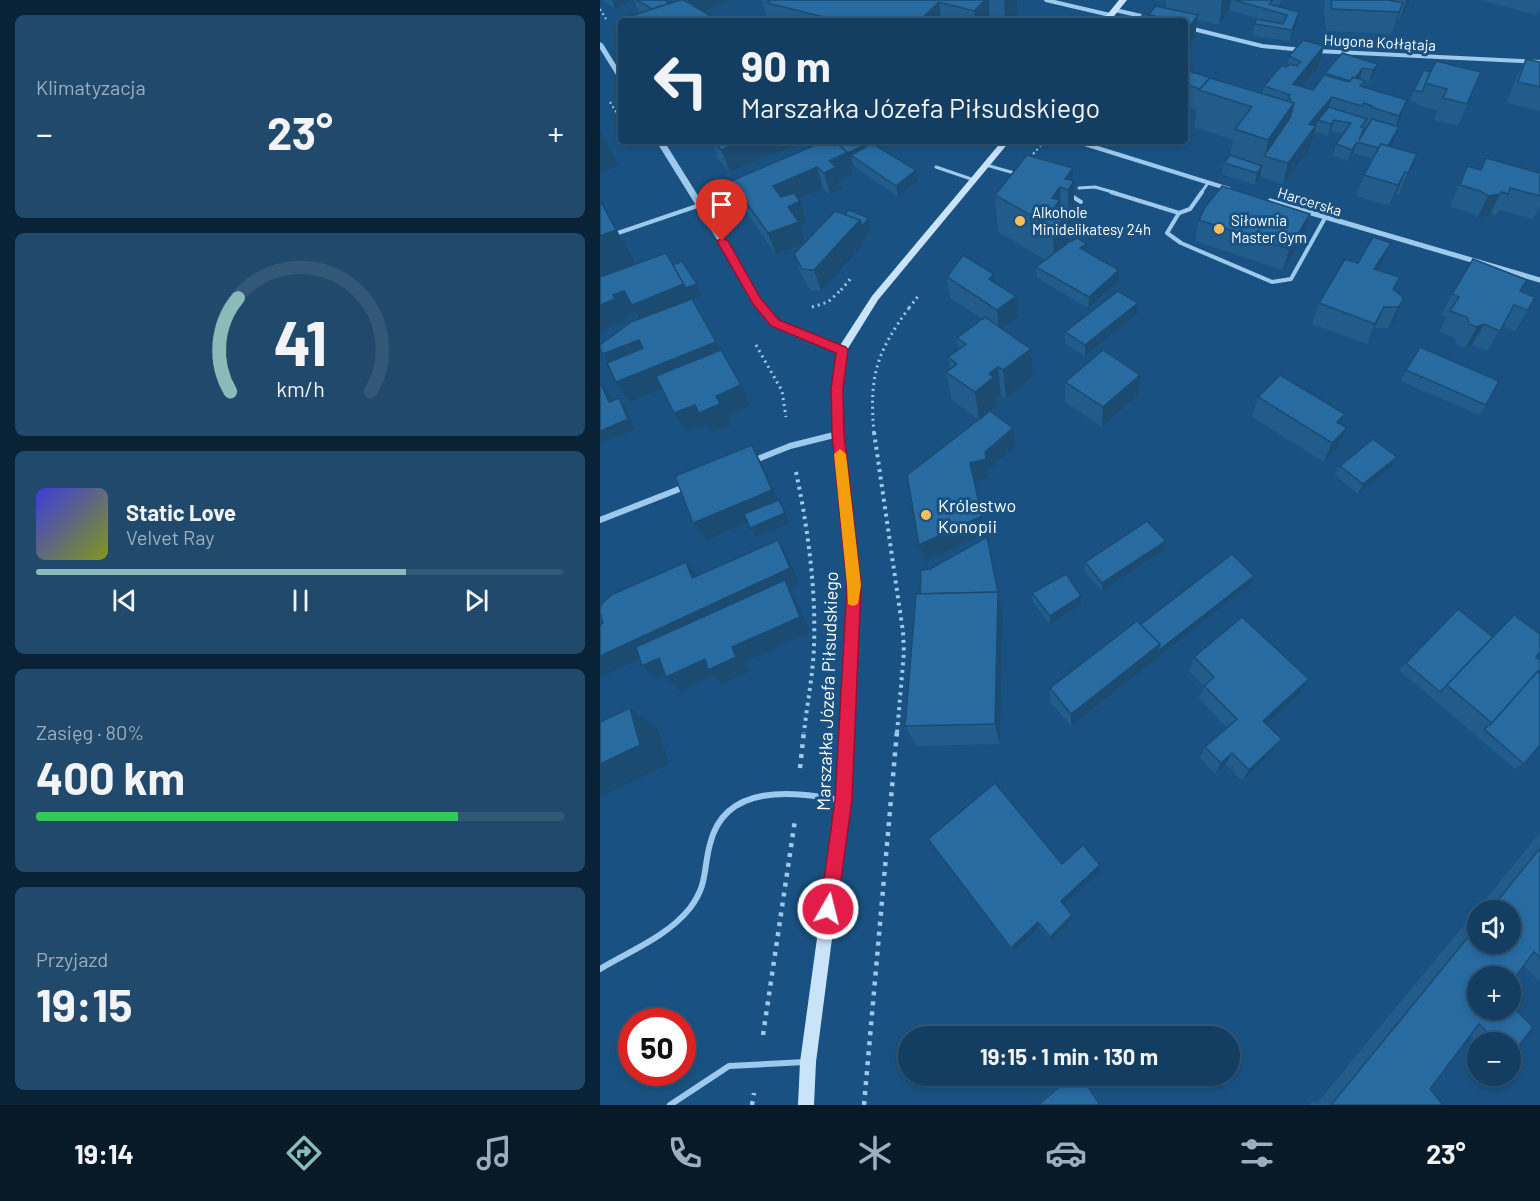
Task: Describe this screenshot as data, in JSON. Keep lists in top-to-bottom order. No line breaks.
{"streets":{"main road":["Marszałka Józefa Piłsudskiego"],"street":["Hugona Kołłątaja","Harcerska"]},"places":["Alkohole Minidelikatesy 24h","Siłownia Master Gym","Królestwo Konopii"],"page":{"tile":["Klimatyzacja",["Zasięg · 80%","400 km"],["Przyjazd","19:15"]],"turn":["90 m","Marszałka Józefa Piłsudskiego"],"heat":["−","23°","+"],"song":["Static Love","Velvet Ray"],"map_buttons":["+","−"],"limit":"50","trip":"19:15 · 1 min · 130 m","tabs":["19:14","23°"],"gauge":["41","km/h"]}}
